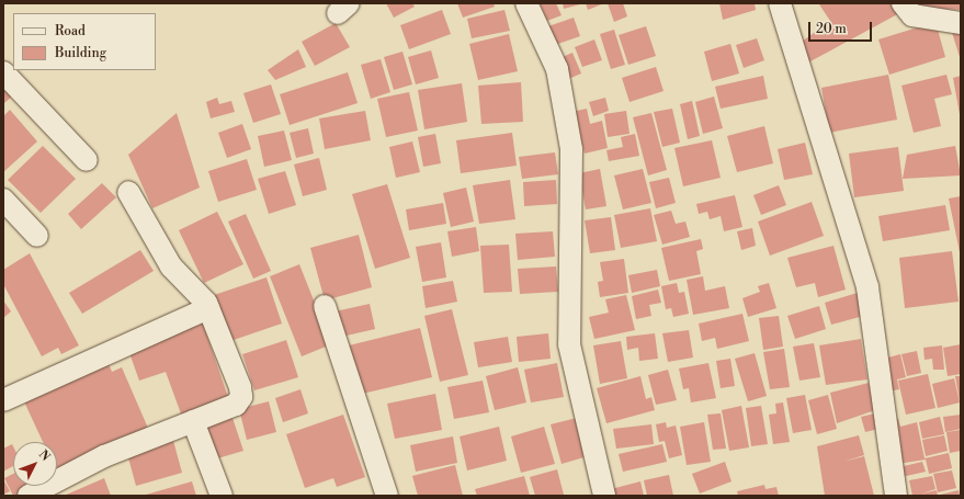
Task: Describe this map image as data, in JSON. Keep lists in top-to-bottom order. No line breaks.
{"legend":["Road","Building"],"scale_bar":"20 m","north":"top right"}
